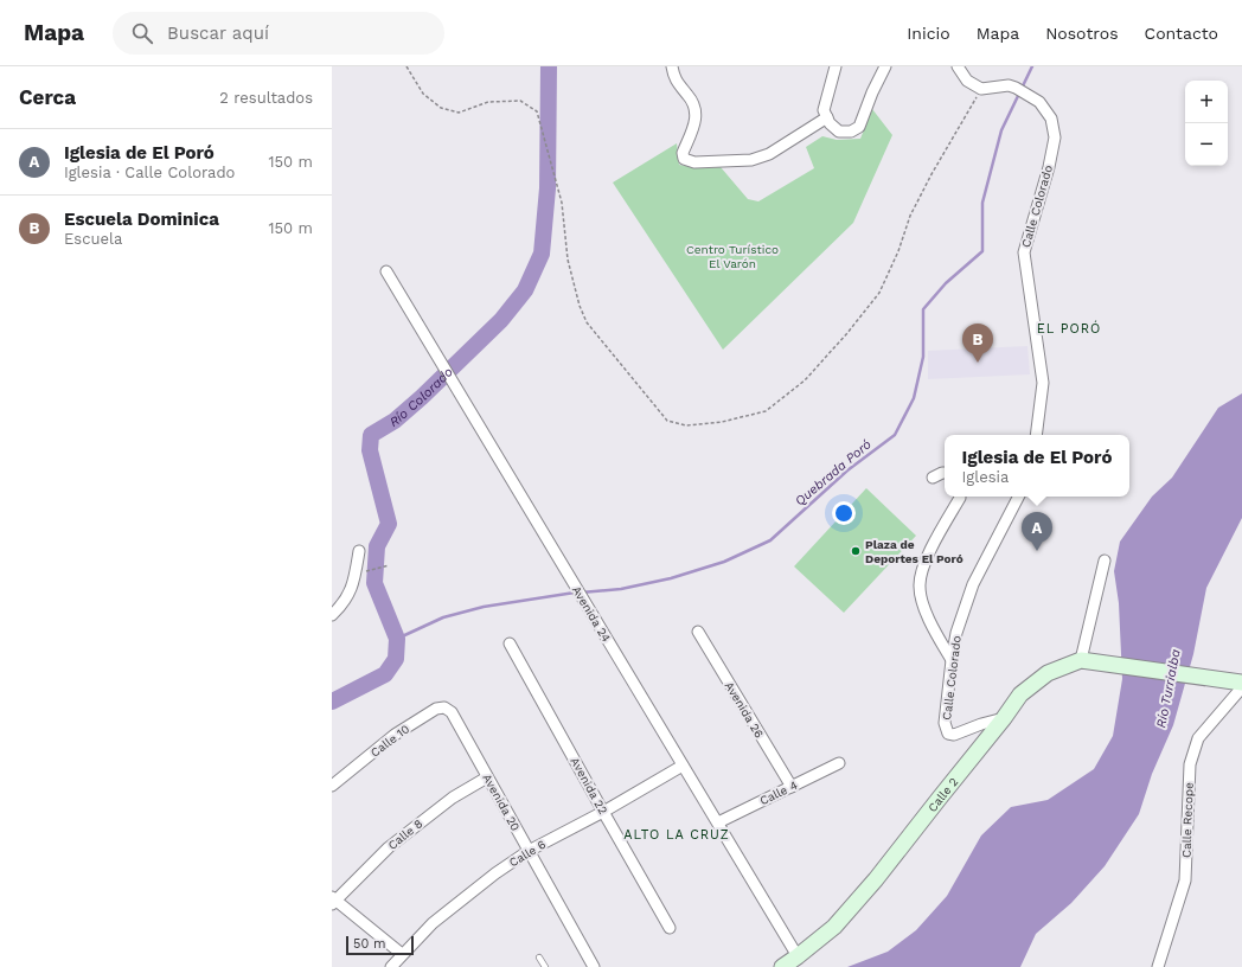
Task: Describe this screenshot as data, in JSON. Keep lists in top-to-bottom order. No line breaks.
{"streets":{"main road":["Calle 2"],"street":["Calle Colorado","Avenida 24","Avenida 26","Calle 10","Avenida 22","Calle 4","Avenida 20","Calle Recope","Calle 8","Calle 6"]},"crossings":[["Calle Colorado","Calle 2"],["Avenida 24","Calle 4"],["Avenida 24","Calle 2"],["Avenida 24","Calle 6"],["Avenida 26","Calle 4"],["Calle 10","Avenida 20"],["Avenida 22","Calle 6"],["Avenida 20","Calle 8"],["Avenida 20","Calle 6"]],"districts":["EL PORÓ","ALTO LA CRUZ"],"water":["Río Colorado","Quebrada Poró","Río Turrialba"],"parks":["Centro Turístico El Varón"],"places":["Plaza de Deportes El Poró"],"scale_bar":"50 m","page":{"header":"Mapa","search":"Buscar aquí","nav":["Inicio","Mapa","Nosotros","Contacto"],"heading":["Cerca","2 resultados"],"map_buttons":["+","−"],"list":[{"mark":"A","name":"Iglesia de El Poró","note":"Iglesia · Calle Colorado","value":"150 m"},{"mark":"B","name":"Escuela Dominica","note":"Escuela","value":"150 m"}],"pins":["B","A"],"popup":["Iglesia de El Poró","Iglesia"],"scale":"50 m"}}
